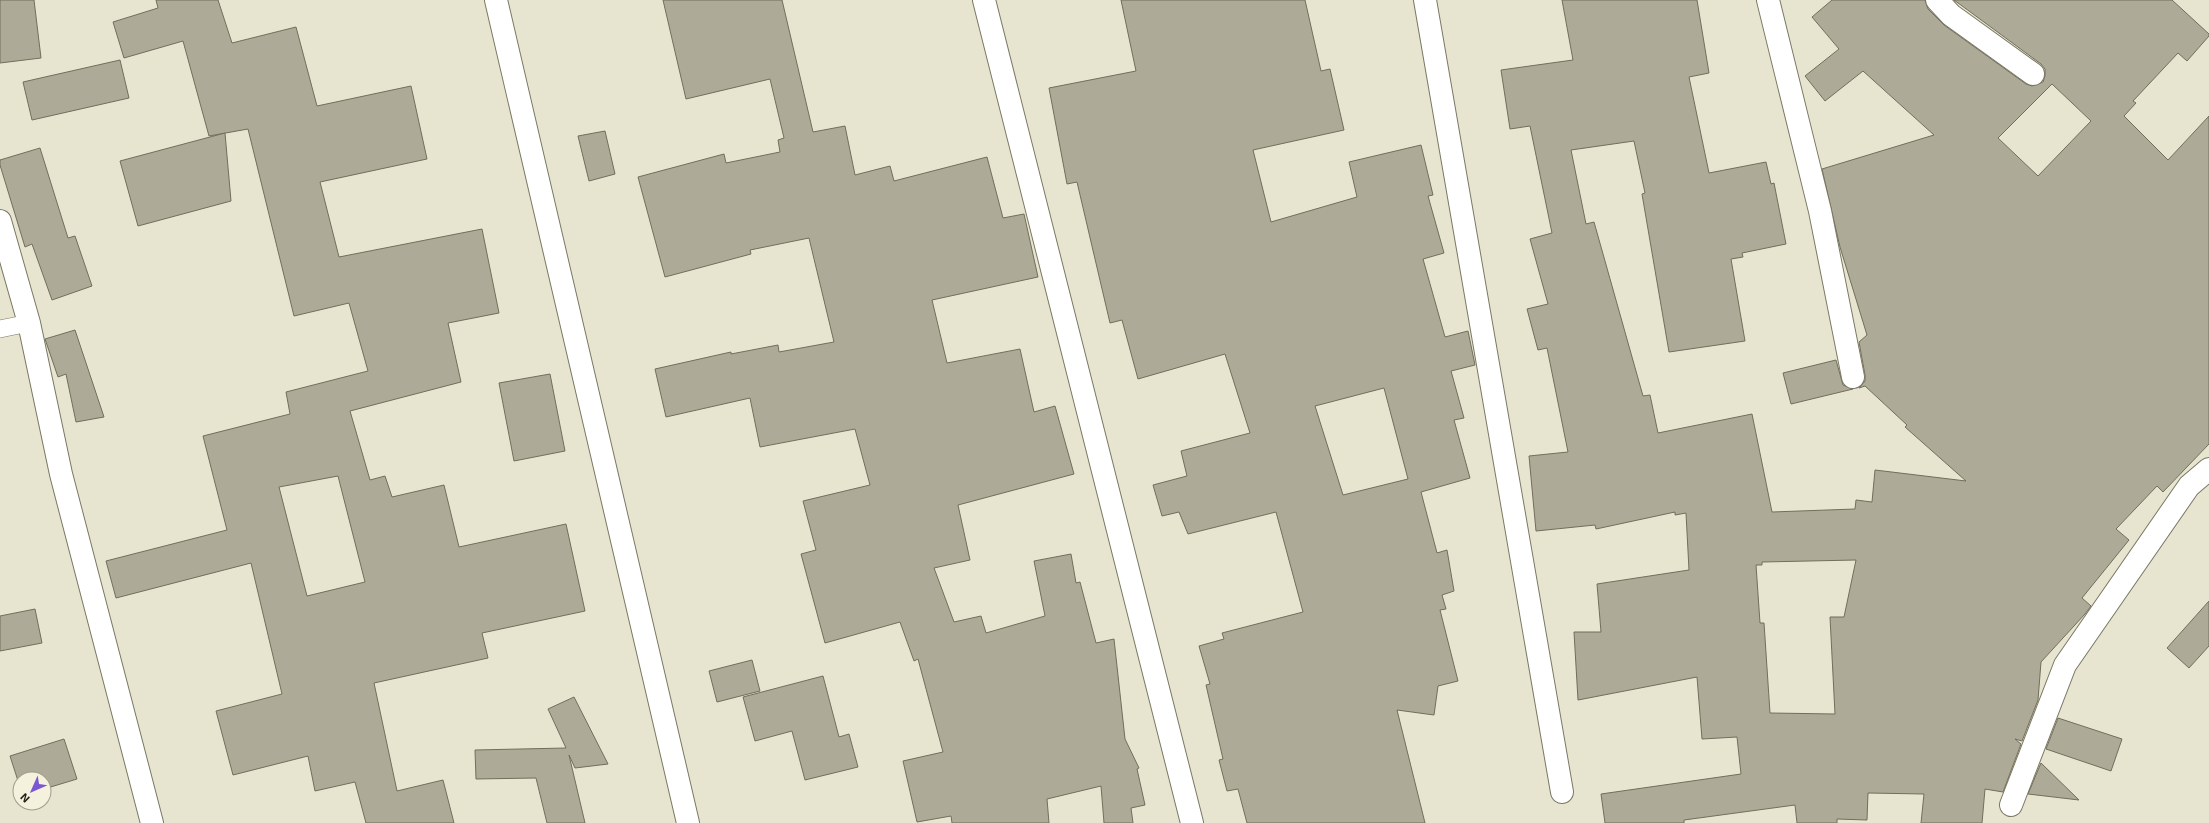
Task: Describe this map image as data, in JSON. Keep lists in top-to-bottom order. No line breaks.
{"north":"bottom left"}
